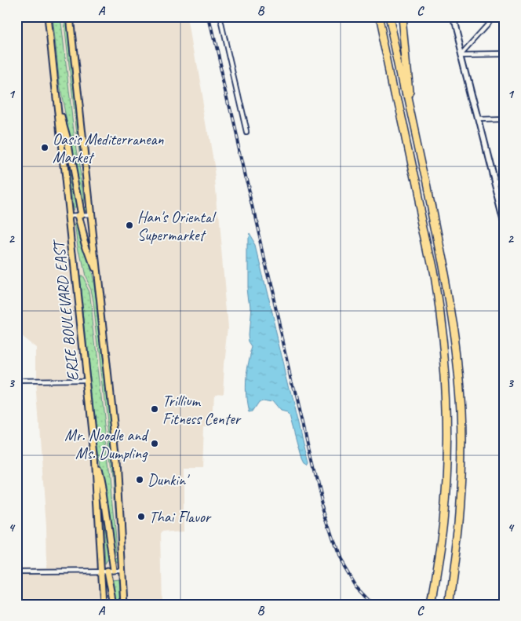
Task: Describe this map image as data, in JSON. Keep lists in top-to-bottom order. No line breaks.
{"streets":{"main road":["ERIE BOULEVARD EAST"]},"places":["Oasis Mediterranean Market","Han's Oriental Supermarket","Trillium Fitness Center","Mr. Noodle and Ms. Dumpling","Dunkin'","Thai Flavor"],"grid":{"columns":["A","B","C"],"rows":["1","2","3","4"]}}
